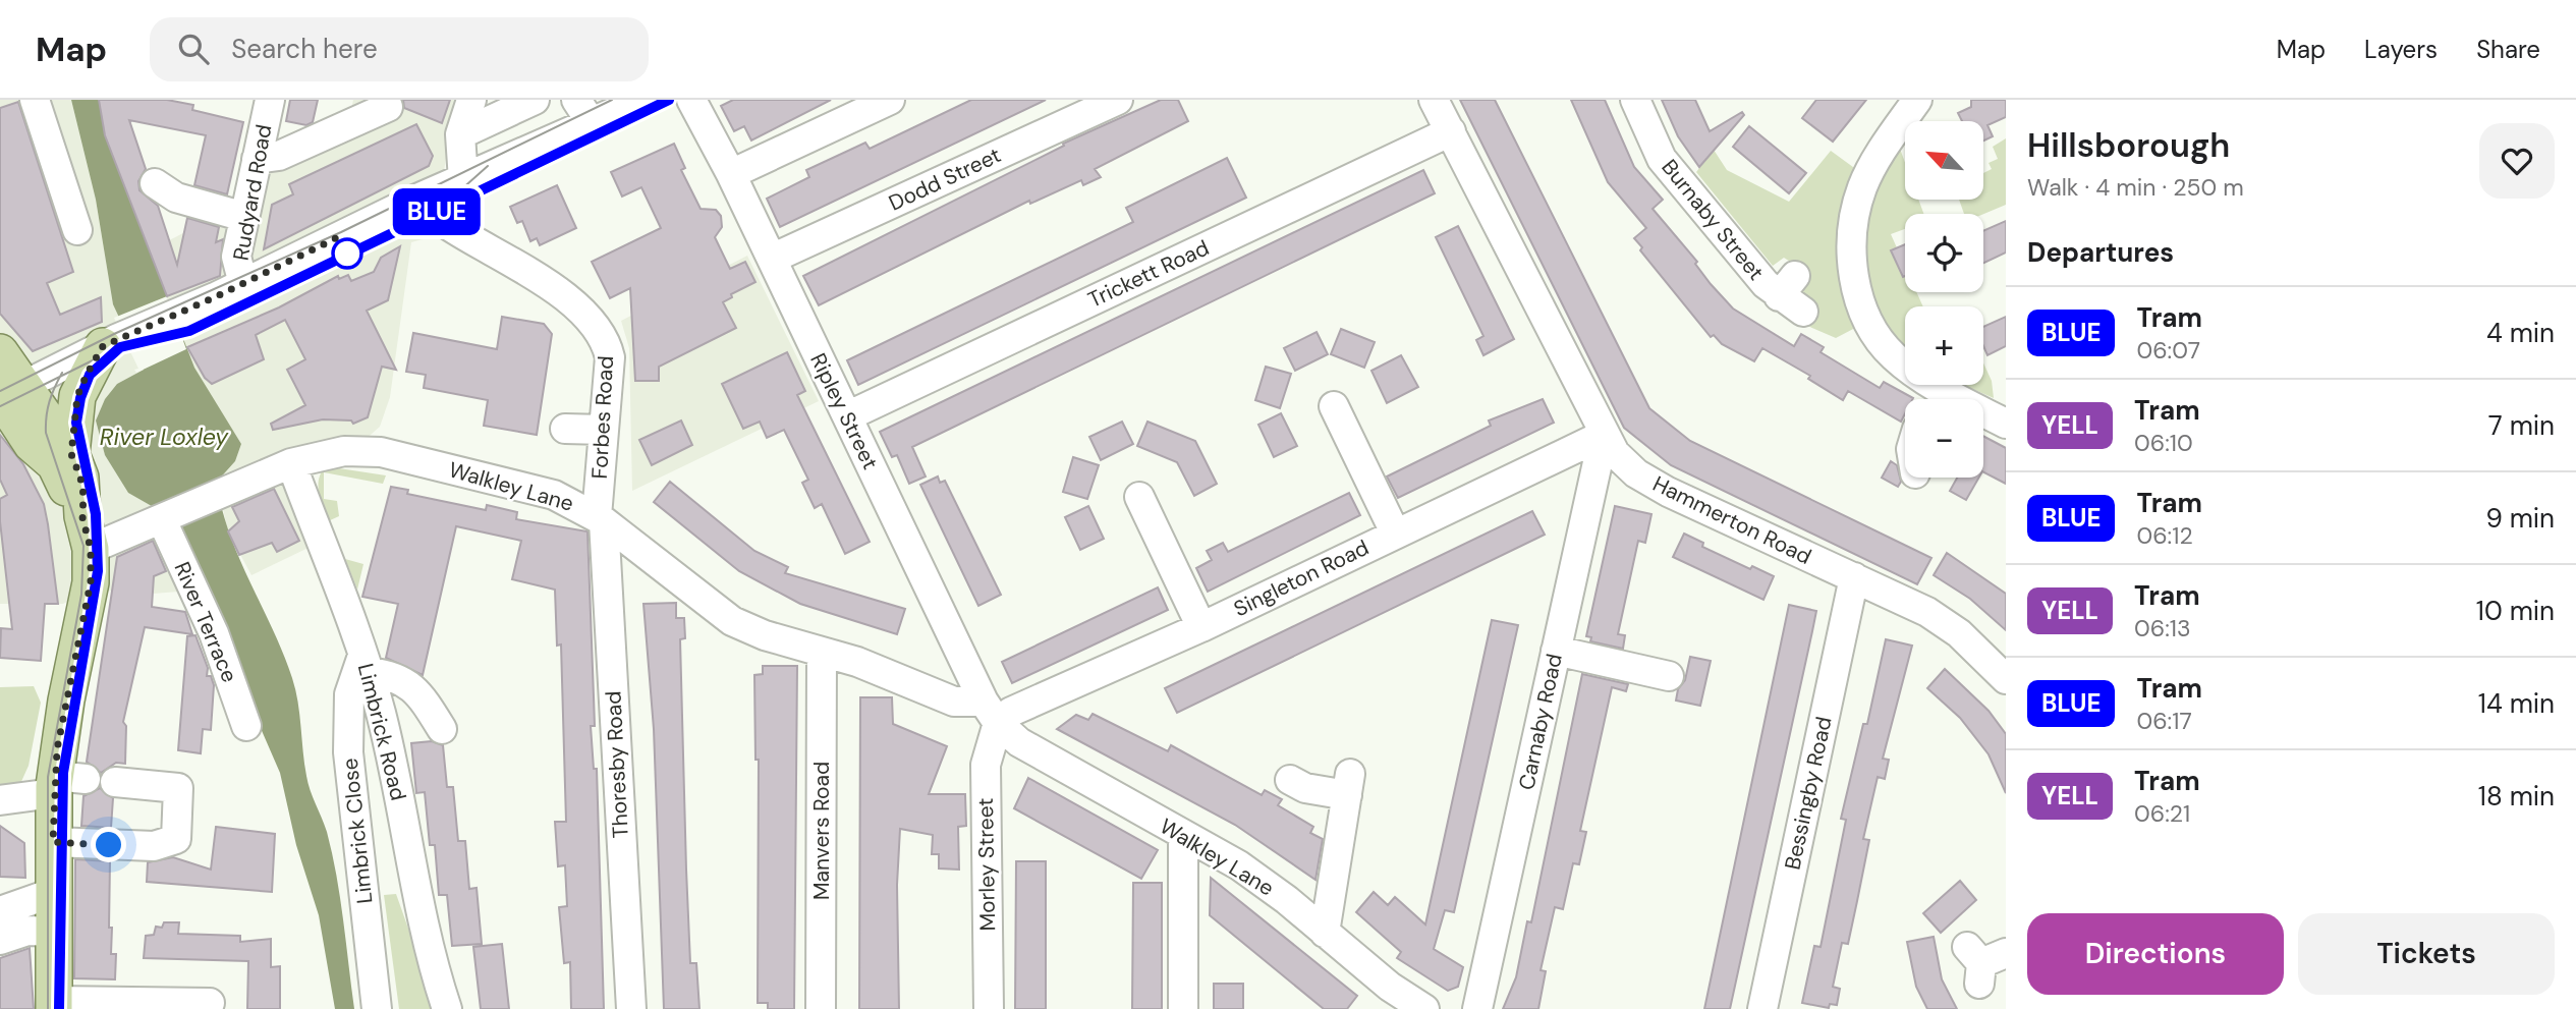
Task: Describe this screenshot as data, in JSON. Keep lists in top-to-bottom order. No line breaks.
{"streets":{"street":["Dodd Street","Rudyard Road","Burnaby Street","Trickett Road","Ripley Street","Forbes Road","Walkley Lane","Hammerton Road","Singleton Road","River Terrace","Carnaby Road","Limbrick Road","Thoresby Road","Bessingby Road","Limbrick Close","Manvers Road","Morley Street"]},"crossings":[["Dodd Street","Ripley Street"],["Trickett Road","Ripley Street"],["Trickett Road","Hammerton Road"],["Ripley Street","Walkley Lane"],["Ripley Street","Singleton Road"],["Ripley Street","Morley Street"],["Forbes Road","Walkley Lane"],["Forbes Road","Thoresby Road"],["Walkley Lane","Singleton Road"],["Walkley Lane","River Terrace"],["Walkley Lane","Limbrick Road"],["Walkley Lane","Thoresby Road"],["Walkley Lane","Manvers Road"],["Walkley Lane","Morley Street"],["Hammerton Road","Singleton Road"],["Hammerton Road","Carnaby Road"],["Hammerton Road","Bessingby Road"],["Singleton Road","Carnaby Road"],["Singleton Road","Morley Street"],["Limbrick Road","Limbrick Close"]],"water":["River Loxley"],"lines":["tram line BLUE"],"north":"top left","page":{"header":"Map","search":"Search here","nav":["Map","Layers","Share"],"on_map":"BLUE","heading":[["Hillsborough","Walk · 4 min · 250 m"],"Departures"],"map_buttons":["+","−"],"list":[{"mark":"BLUE","name":"Tram","note":"06:07","value":"4 min"},{"mark":"YELL","name":"Tram","note":"06:10","value":"7 min"},{"mark":"BLUE","name":"Tram","note":"06:12","value":"9 min"},{"mark":"YELL","name":"Tram","note":"06:13","value":"10 min"},{"mark":"BLUE","name":"Tram","note":"06:17","value":"14 min"},{"mark":"YELL","name":"Tram","note":"06:21","value":"18 min"}],"buttons":["Directions","Tickets"]}}
